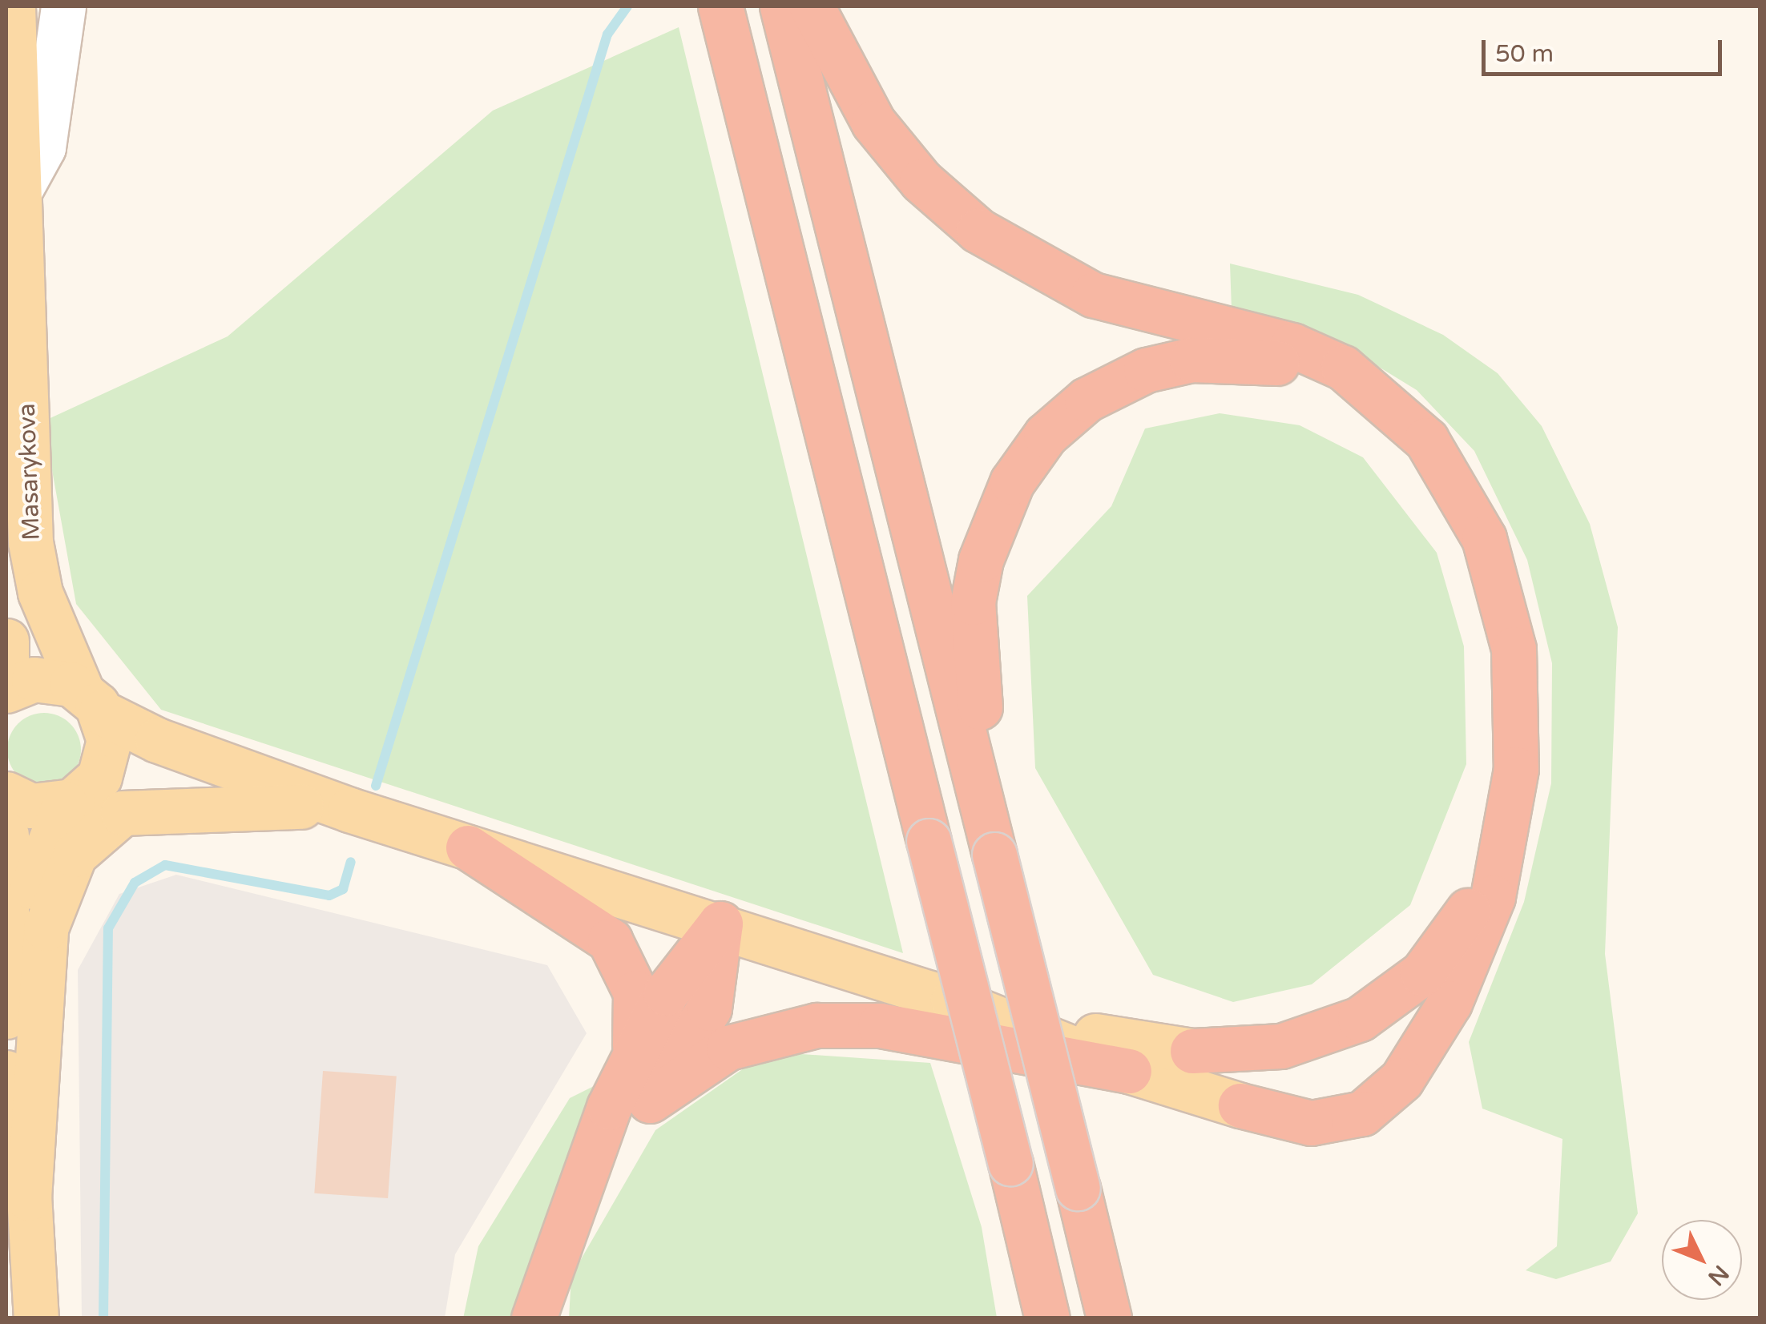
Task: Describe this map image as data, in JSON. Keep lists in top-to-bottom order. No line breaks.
{"streets":{"main road":["Masarykova"]},"scale_bar":"50 m","north":"bottom right"}
